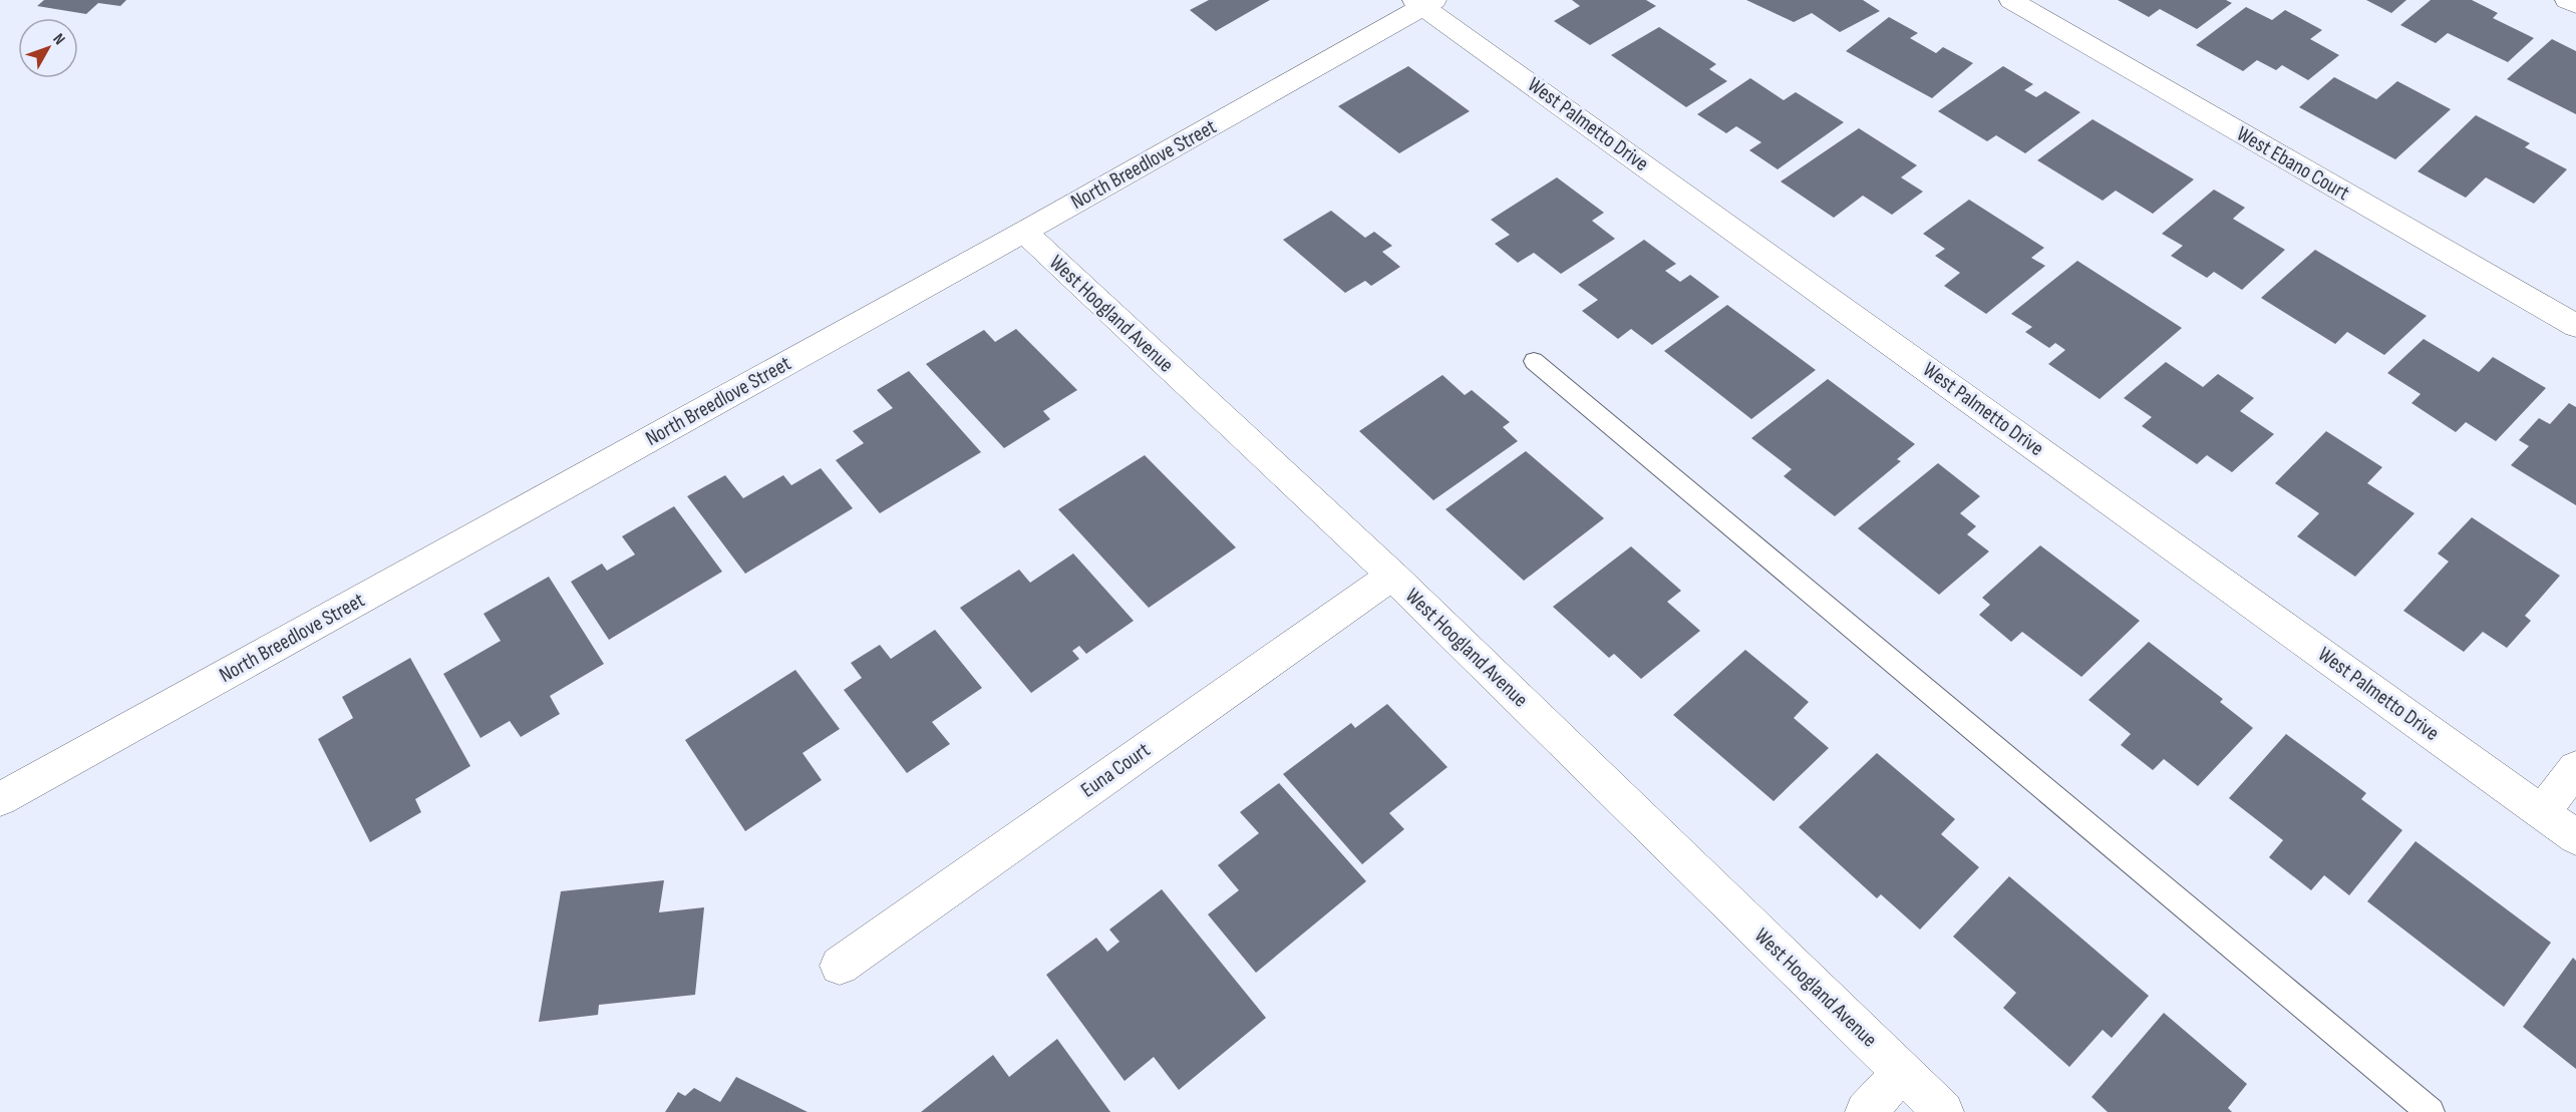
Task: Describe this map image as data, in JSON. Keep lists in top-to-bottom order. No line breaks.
{"streets":{"street":["West Palmetto Drive","West Ebano Court","North Breedlove Street","West Hoogland Avenue","Euna Court"]},"crossings":[["West Palmetto Drive","North Breedlove Street"],["North Breedlove Street","West Hoogland Avenue"],["West Hoogland Avenue","Euna Court"]],"north":"top right"}
